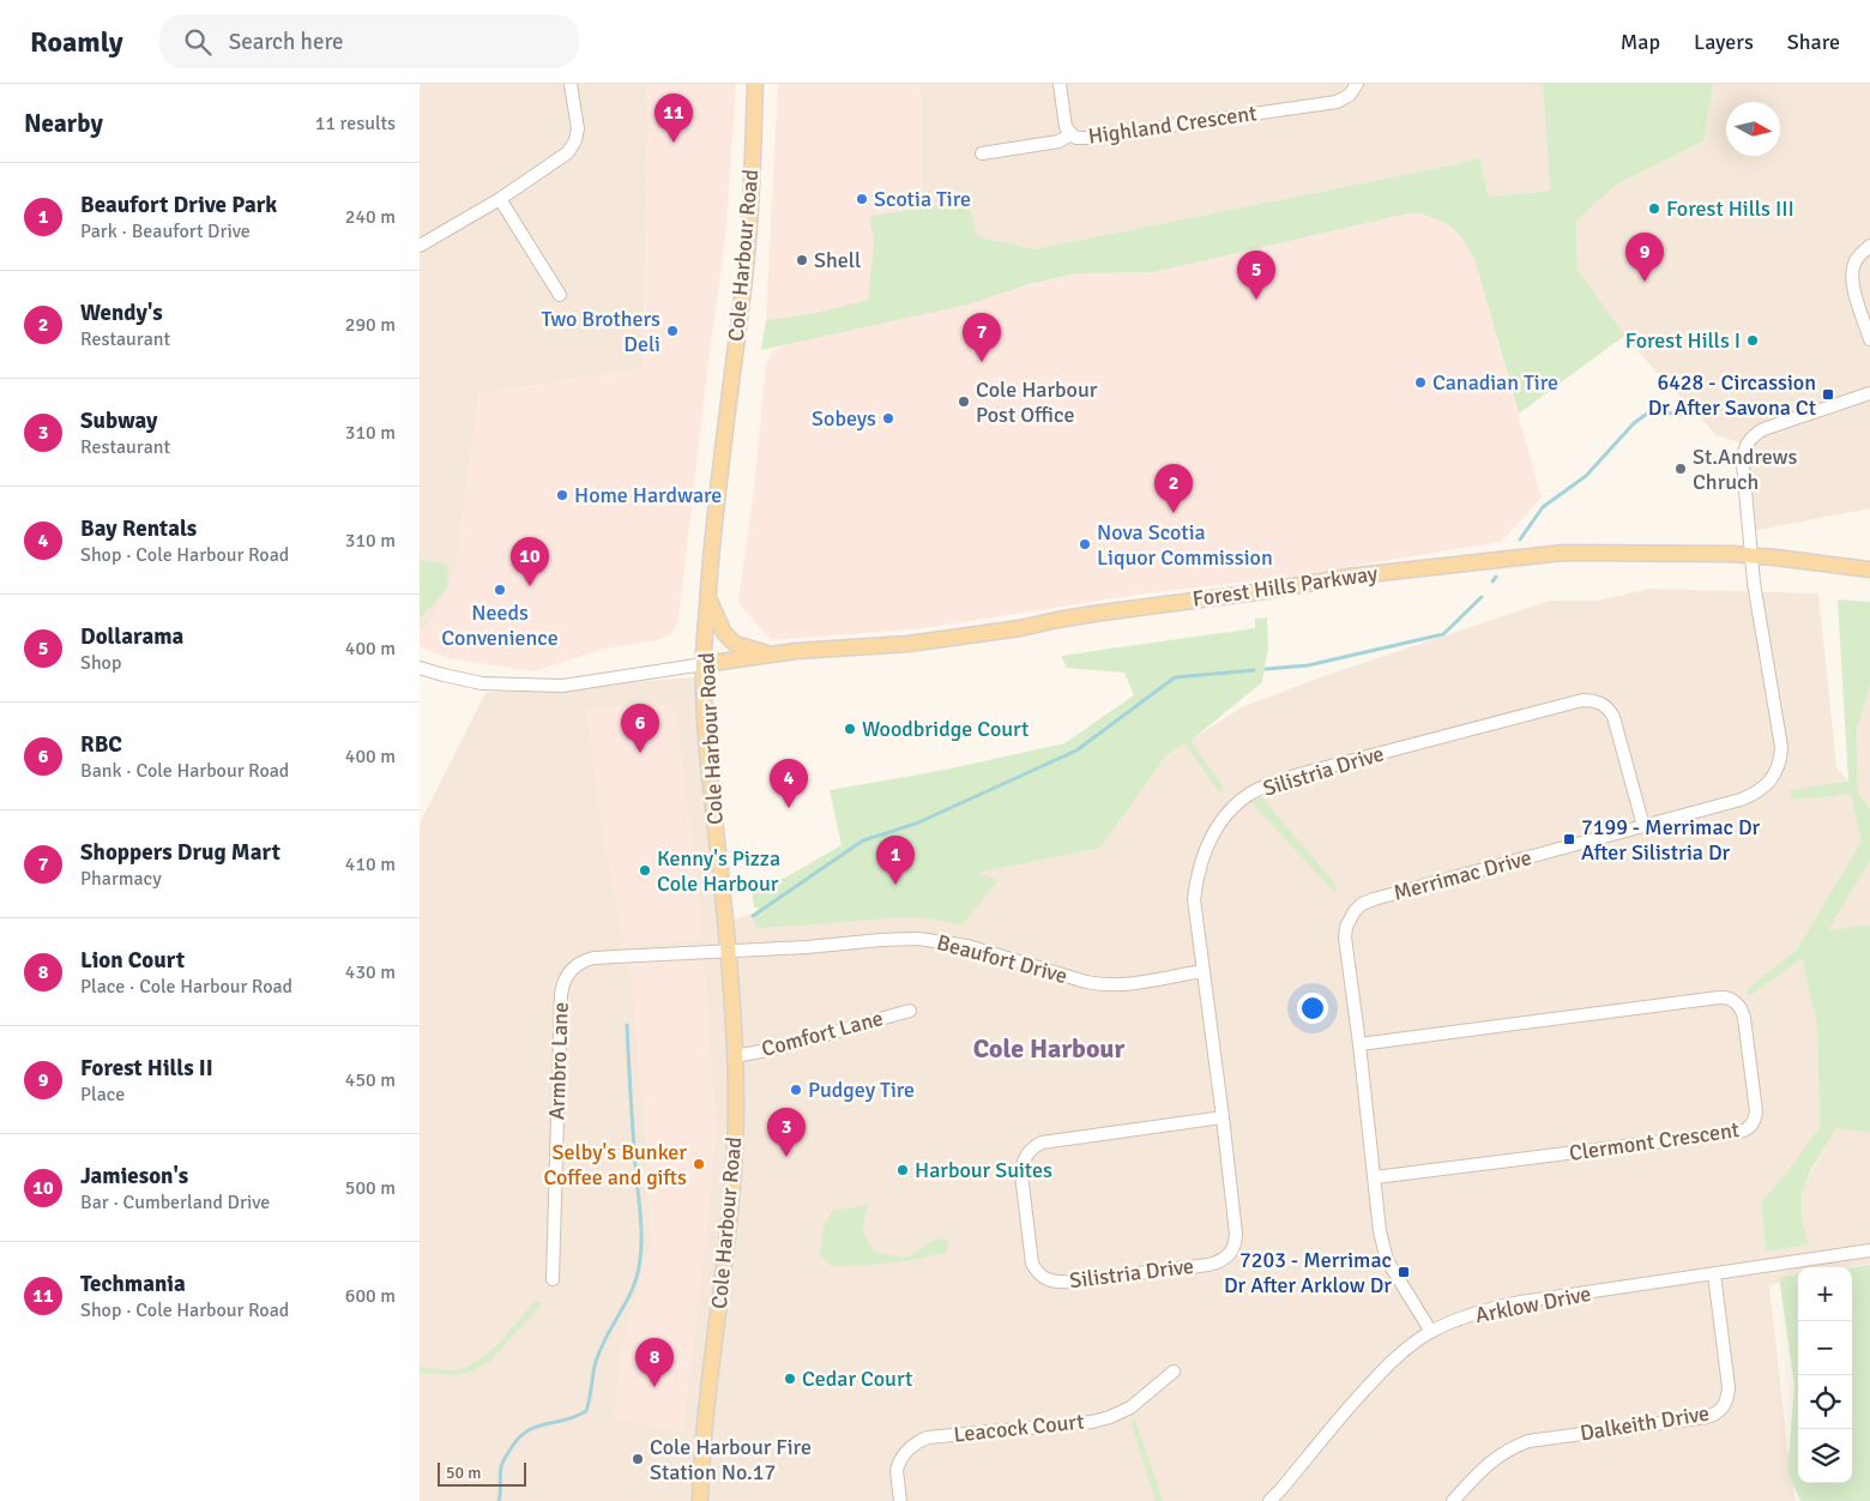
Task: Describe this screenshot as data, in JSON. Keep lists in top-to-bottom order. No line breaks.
{"streets":{"main road":["Cole Harbour Road","Forest Hills Parkway"],"street":["Highland Crescent","Silistria Drive","Merrimac Drive","Beaufort Drive","Comfort Lane","Armbro Lane","Clermont Crescent","Arklow Drive","Dalkeith Drive","Leacock Court"]},"crossings":[["Cole Harbour Road","Forest Hills Parkway"],["Cole Harbour Road","Beaufort Drive"],["Cole Harbour Road","Comfort Lane"],["Cole Harbour Road","Armbro Lane"],["Forest Hills Parkway","Merrimac Drive"],["Silistria Drive","Merrimac Drive"],["Silistria Drive","Beaufort Drive"],["Merrimac Drive","Clermont Crescent"],["Merrimac Drive","Arklow Drive"],["Beaufort Drive","Armbro Lane"],["Arklow Drive","Dalkeith Drive"]],"districts":["Cole Harbour"],"places":{"other":["Scotia Tire","Forest Hills III","Shell","Two Brothers Deli","Forest Hills I","Canadian Tire","Cole Harbour Post Office","Sobeys","St.Andrews Chruch","Home Hardware","Nova Scotia Liquor Commission","Needs Convenience","Woodbridge Court","Kenny's Pizza Cole Harbour","Pudgey Tire","Selby's Bunker Coffee and gifts","Harbour Suites","Cedar Court","Cole Harbour Fire Station No.17"],"transit":["6428 - Circassion Dr After Savona Ct","7199 - Merrimac Dr After Silistria Dr","7203 - Merrimac Dr After Arklow Dr"]},"scale_bar":"50 m","north":"right","page":{"header":"Roamly","search":"Search here","nav":["Map","Layers","Share"],"heading":["Nearby","11 results"],"pins":["11","9","5","7","2","10","6","4","1","3","8"],"list":[{"mark":"1","name":"Beaufort Drive Park","note":"Park · Beaufort Drive","value":"240 m"},{"mark":"2","name":"Wendy's","note":"Restaurant","value":"290 m"},{"mark":"3","name":"Subway","note":"Restaurant","value":"310 m"},{"mark":"4","name":"Bay Rentals","note":"Shop · Cole Harbour Road","value":"310 m"},{"mark":"5","name":"Dollarama","note":"Shop","value":"400 m"},{"mark":"6","name":"RBC","note":"Bank · Cole Harbour Road","value":"400 m"},{"mark":"7","name":"Shoppers Drug Mart","note":"Pharmacy","value":"410 m"},{"mark":"8","name":"Lion Court","note":"Place · Cole Harbour Road","value":"430 m"},{"mark":"9","name":"Forest Hills II","note":"Place","value":"450 m"},{"mark":"10","name":"Jamieson's","note":"Bar · Cumberland Drive","value":"500 m"},{"mark":"11","name":"Techmania","note":"Shop · Cole Harbour Road","value":"600 m"}],"map_buttons":["+","−"],"scale":"50 m"}}
